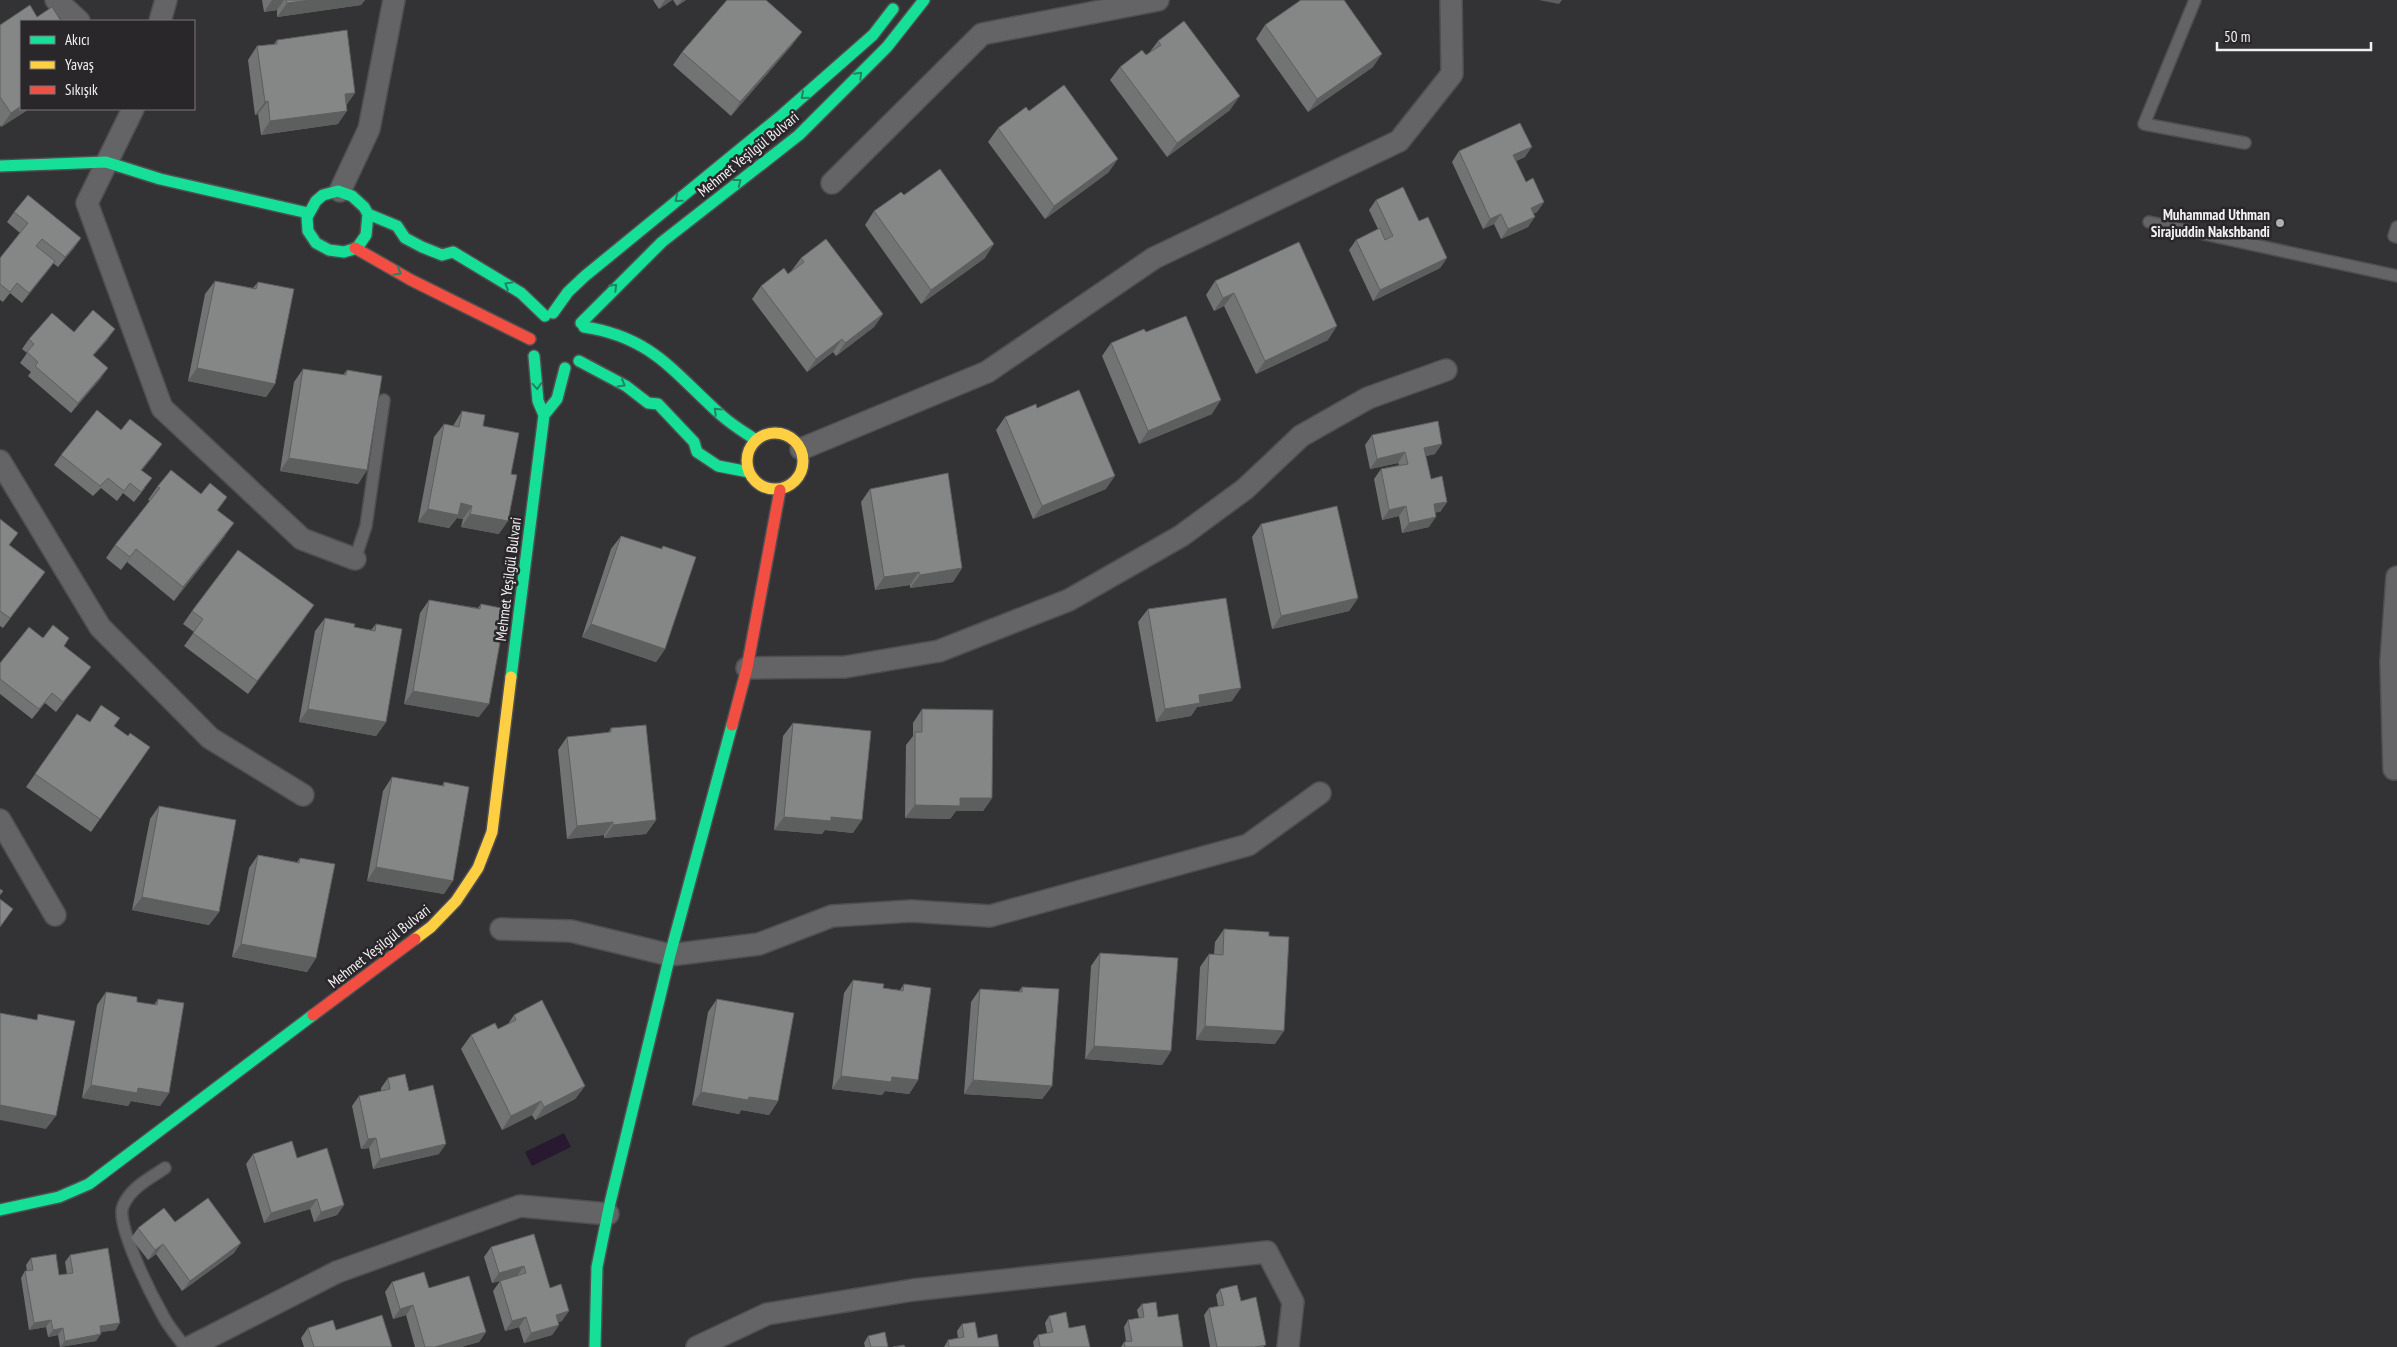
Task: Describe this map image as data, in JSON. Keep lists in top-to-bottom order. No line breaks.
{"streets":{"street":["Mehmet Yeşilgül Bulvari"]},"places":["Muhammad Uthman Sirajuddin Nakshbandi"],"legend":["Akıcı","Yavaş","Sıkışık"],"scale_bar":"50 m"}
